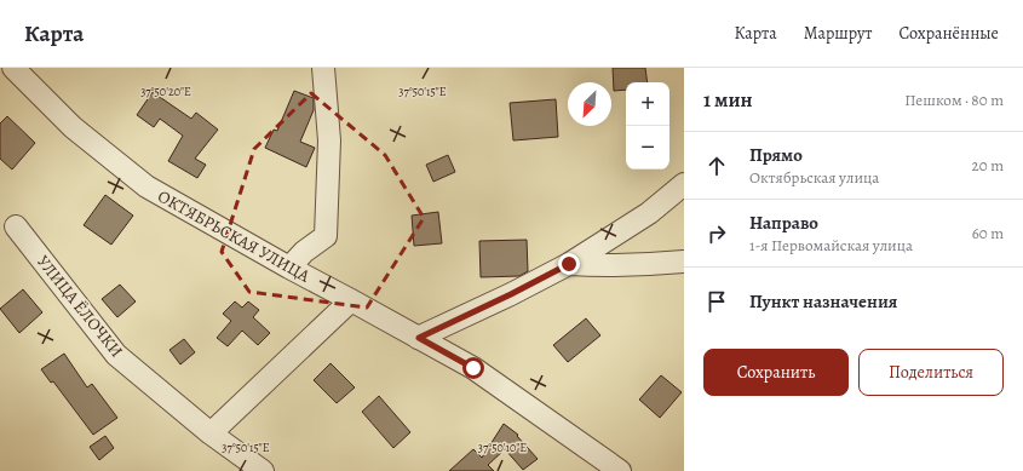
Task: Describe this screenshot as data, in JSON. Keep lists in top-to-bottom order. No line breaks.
{"streets":{"street":["ОКТЯБРЬСКАЯ УЛИЦА","УЛИЦА ЁЛОЧКИ"]},"north":"bottom left","page":{"header":"Карта","nav":["Карта","Маршрут","Сохранённые"],"heading":["1 мин","Пешком · 80 m"],"map_buttons":["+","−"],"list":[["Прямо","Октябрьская улица","20 m"],["Направо","1-я Первомайская улица","60 m"],"Пункт назначения"],"buttons":["Сохранить","Поделиться"]},"coordinates":["37°50'20\"E","37°50'15\"E","37°50'10\"E"]}
